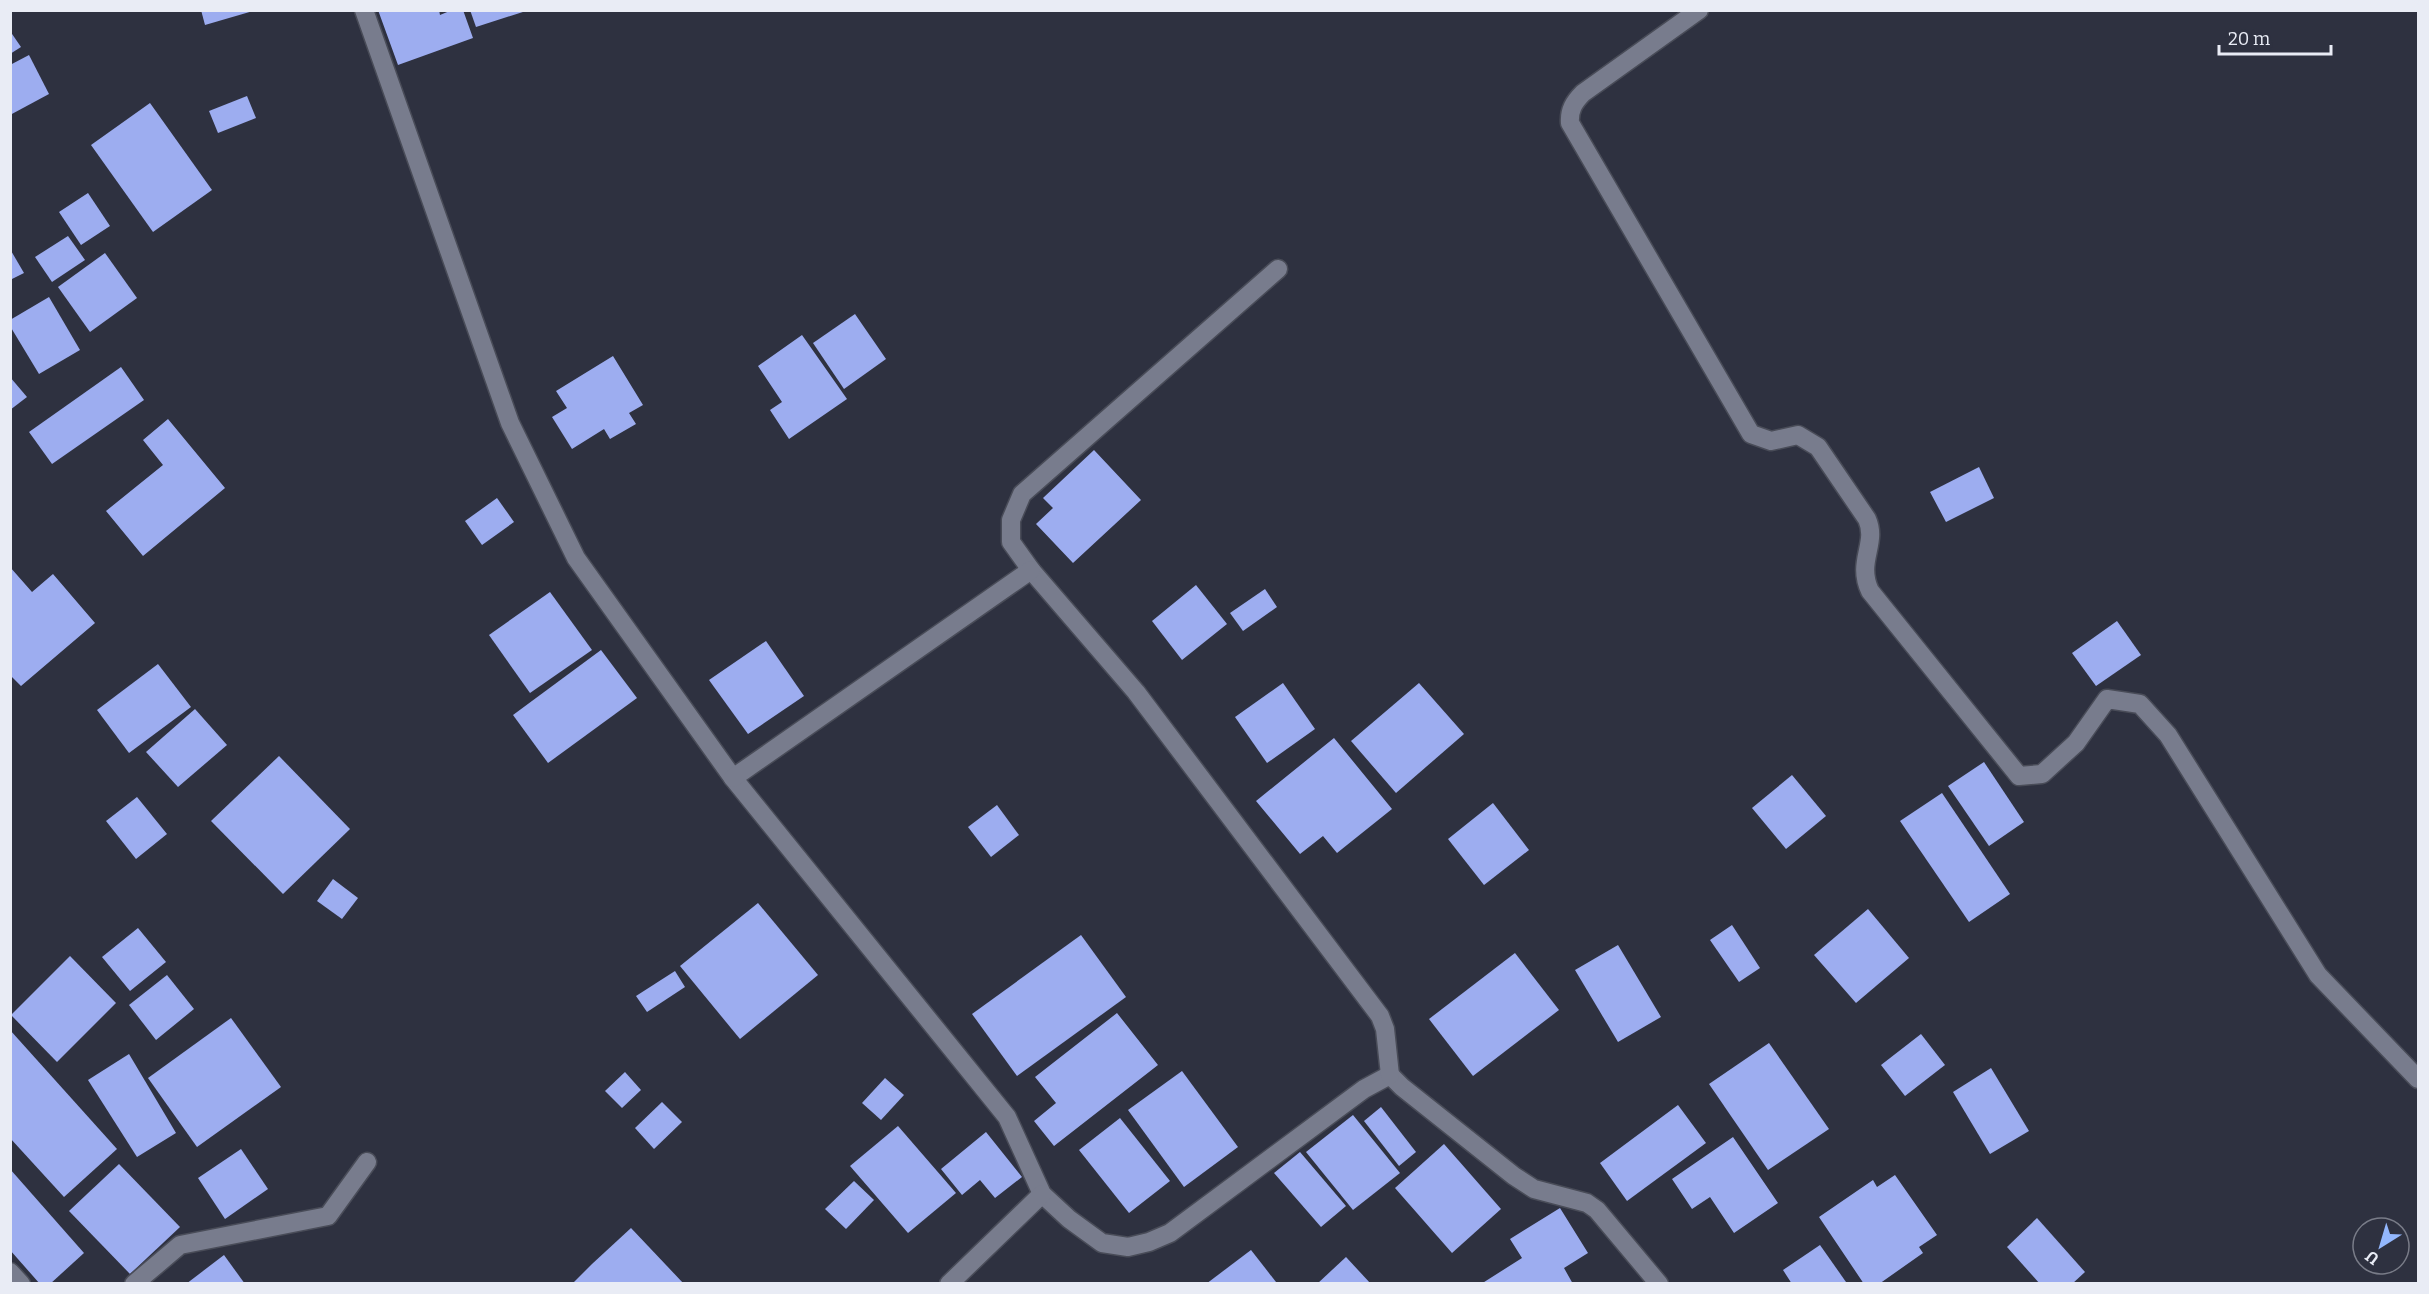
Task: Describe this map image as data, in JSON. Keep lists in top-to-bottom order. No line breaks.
{"scale_bar":"20 m","north":"bottom left"}
